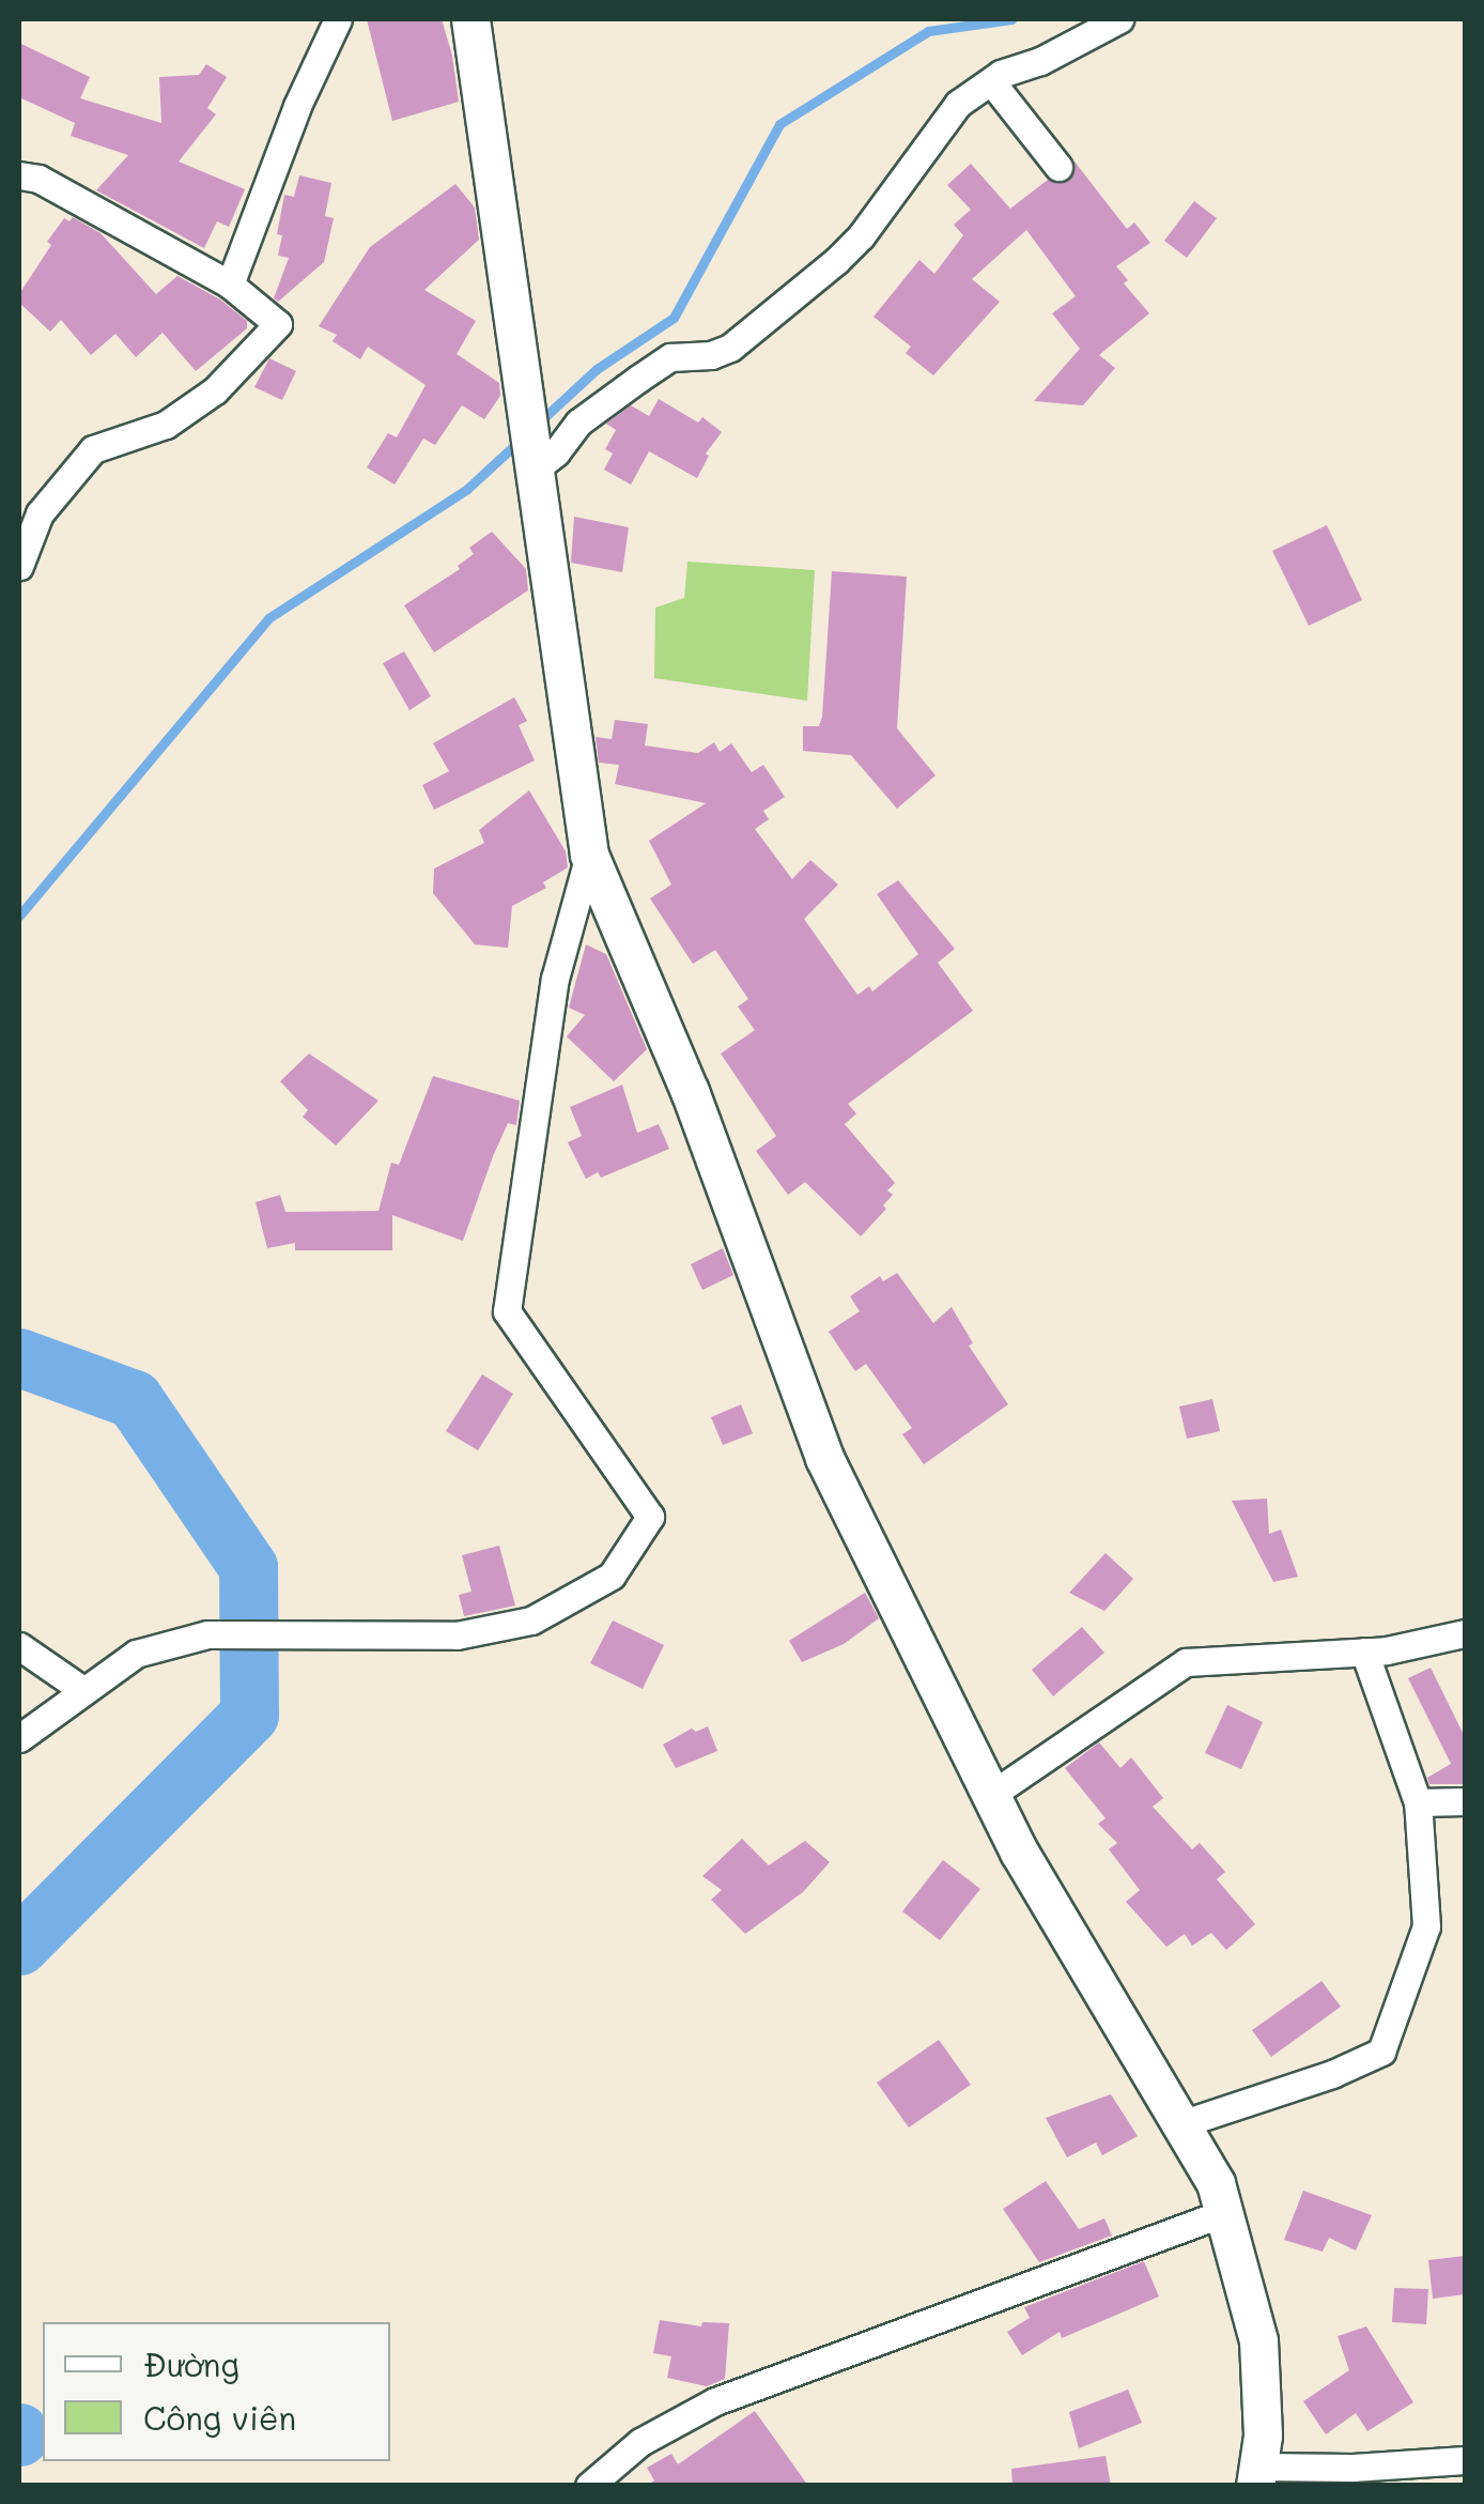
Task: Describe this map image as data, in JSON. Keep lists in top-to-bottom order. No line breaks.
{"legend":["Đường","Công viên"]}
